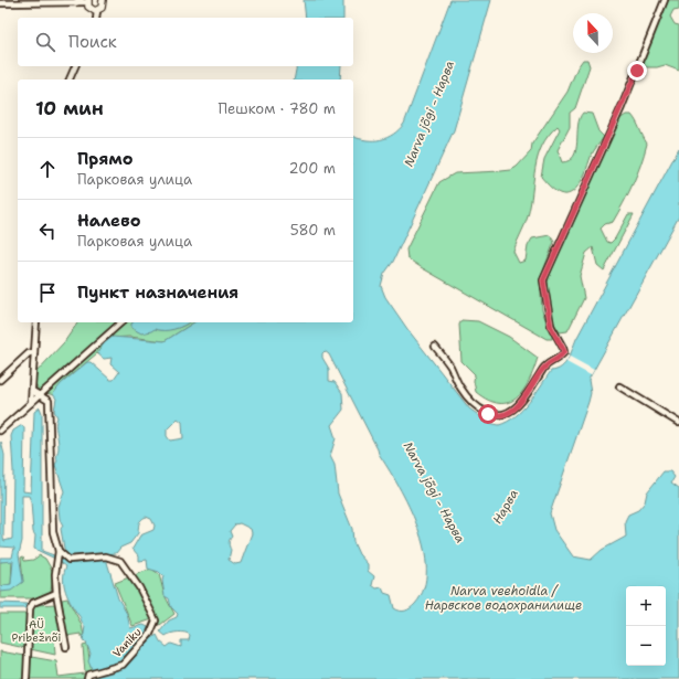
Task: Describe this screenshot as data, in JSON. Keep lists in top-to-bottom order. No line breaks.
{"streets":{"street":["Vaniku"]},"water":["Narva jõgi - Нарва","Нарва","Narva veehoidla / Нарвское водохранилище"],"parks":["AÜ Pribežnõi"],"north":"top","page":{"search":"Поиск","heading":["10 мин","Пешком · 780 m"],"list":[["Прямо","Парковая улица","200 m"],["Налево","Парковая улица","580 m"],"Пункт назначения"],"map_buttons":["+","−"]}}
